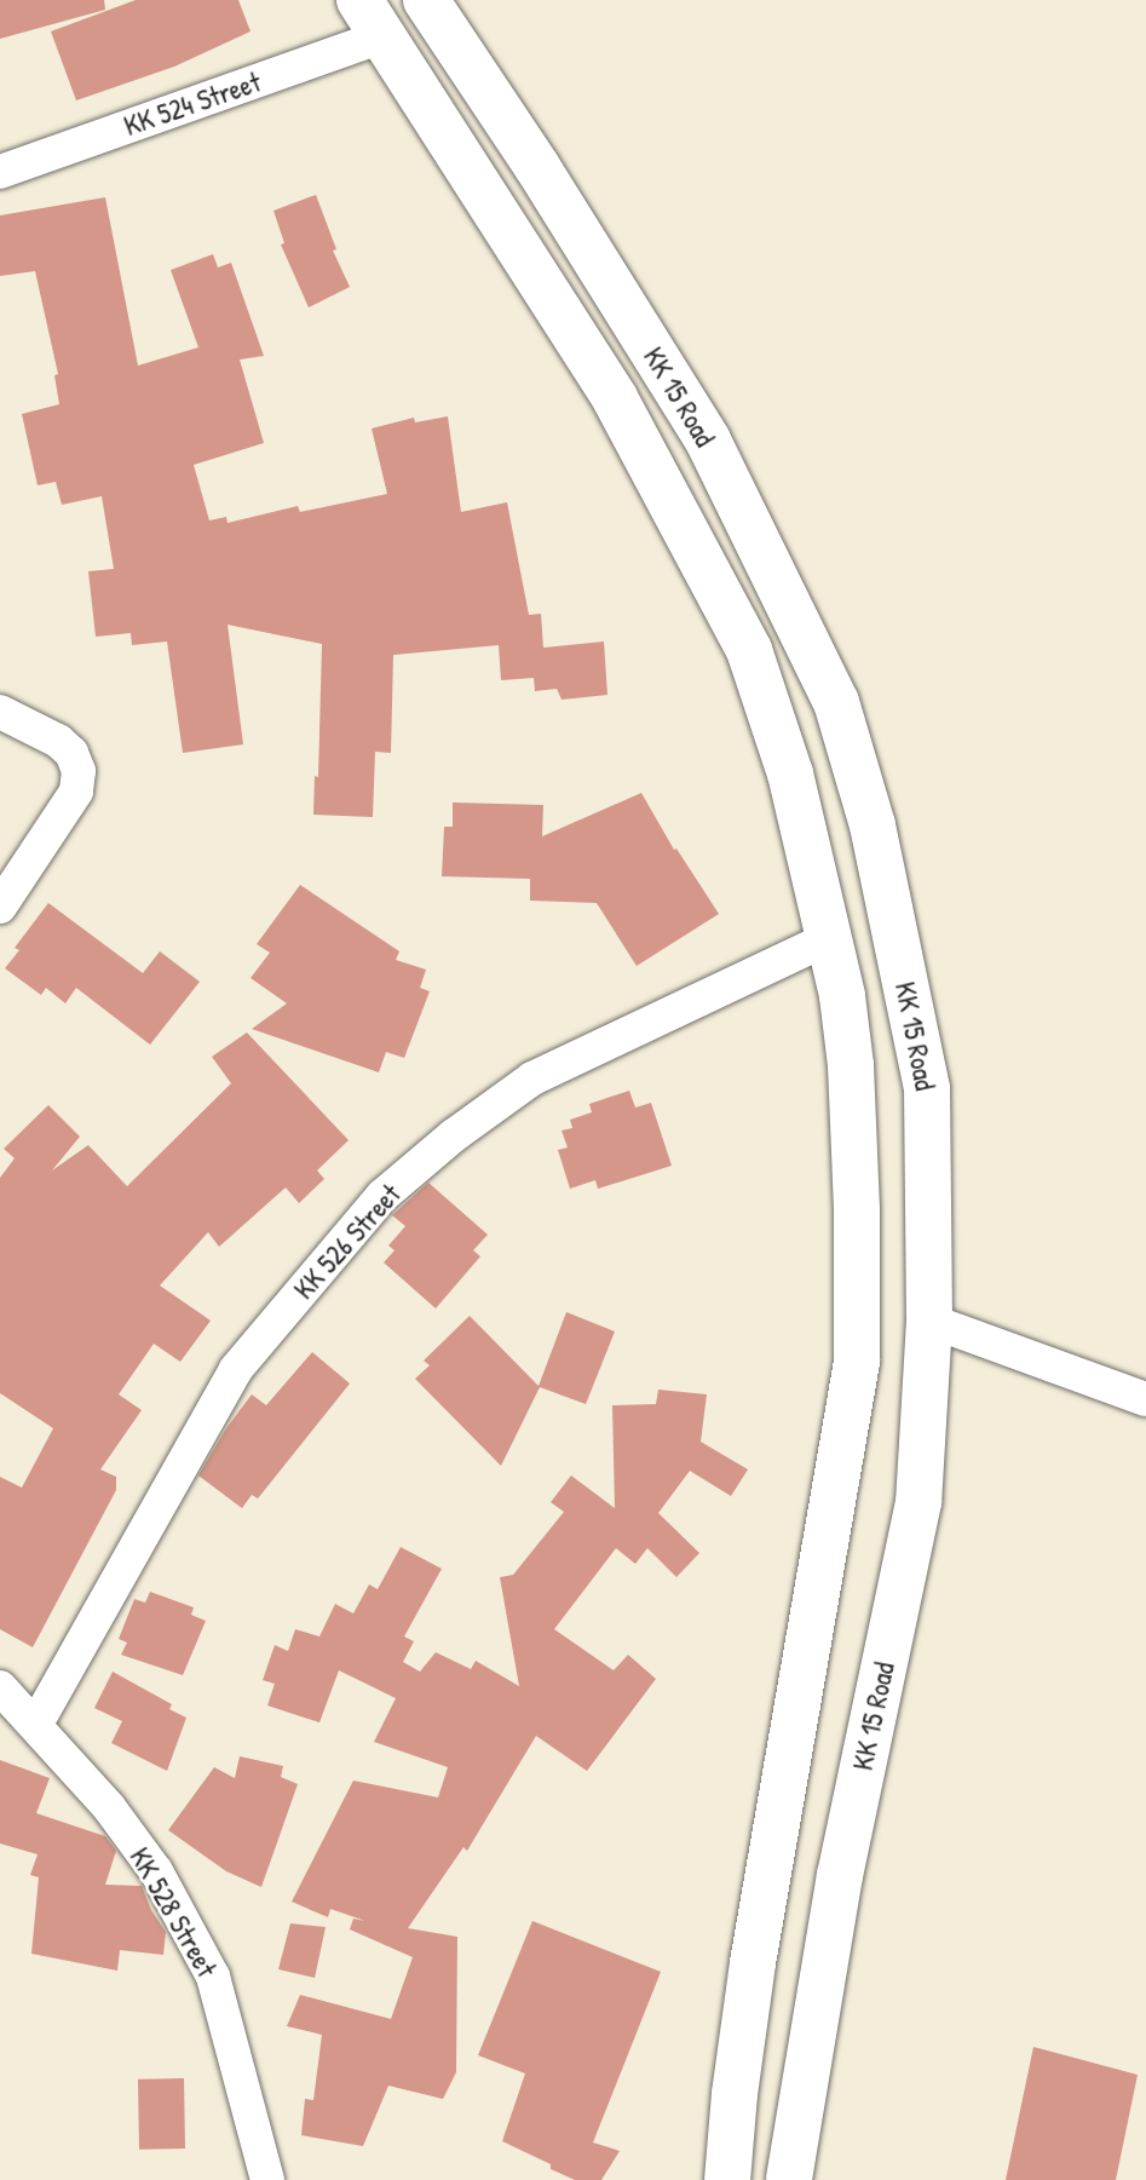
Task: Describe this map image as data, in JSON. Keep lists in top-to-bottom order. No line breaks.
{"streets":{"highway":["KK 15 Road"],"street":["KK 524 Street","KK 526 Street","KK 528 Street"]},"crossings":[["KK 524 Street","KK 15 Road"],["KK 15 Road","KK 526 Street"],["KK 526 Street","KK 528 Street"]]}
